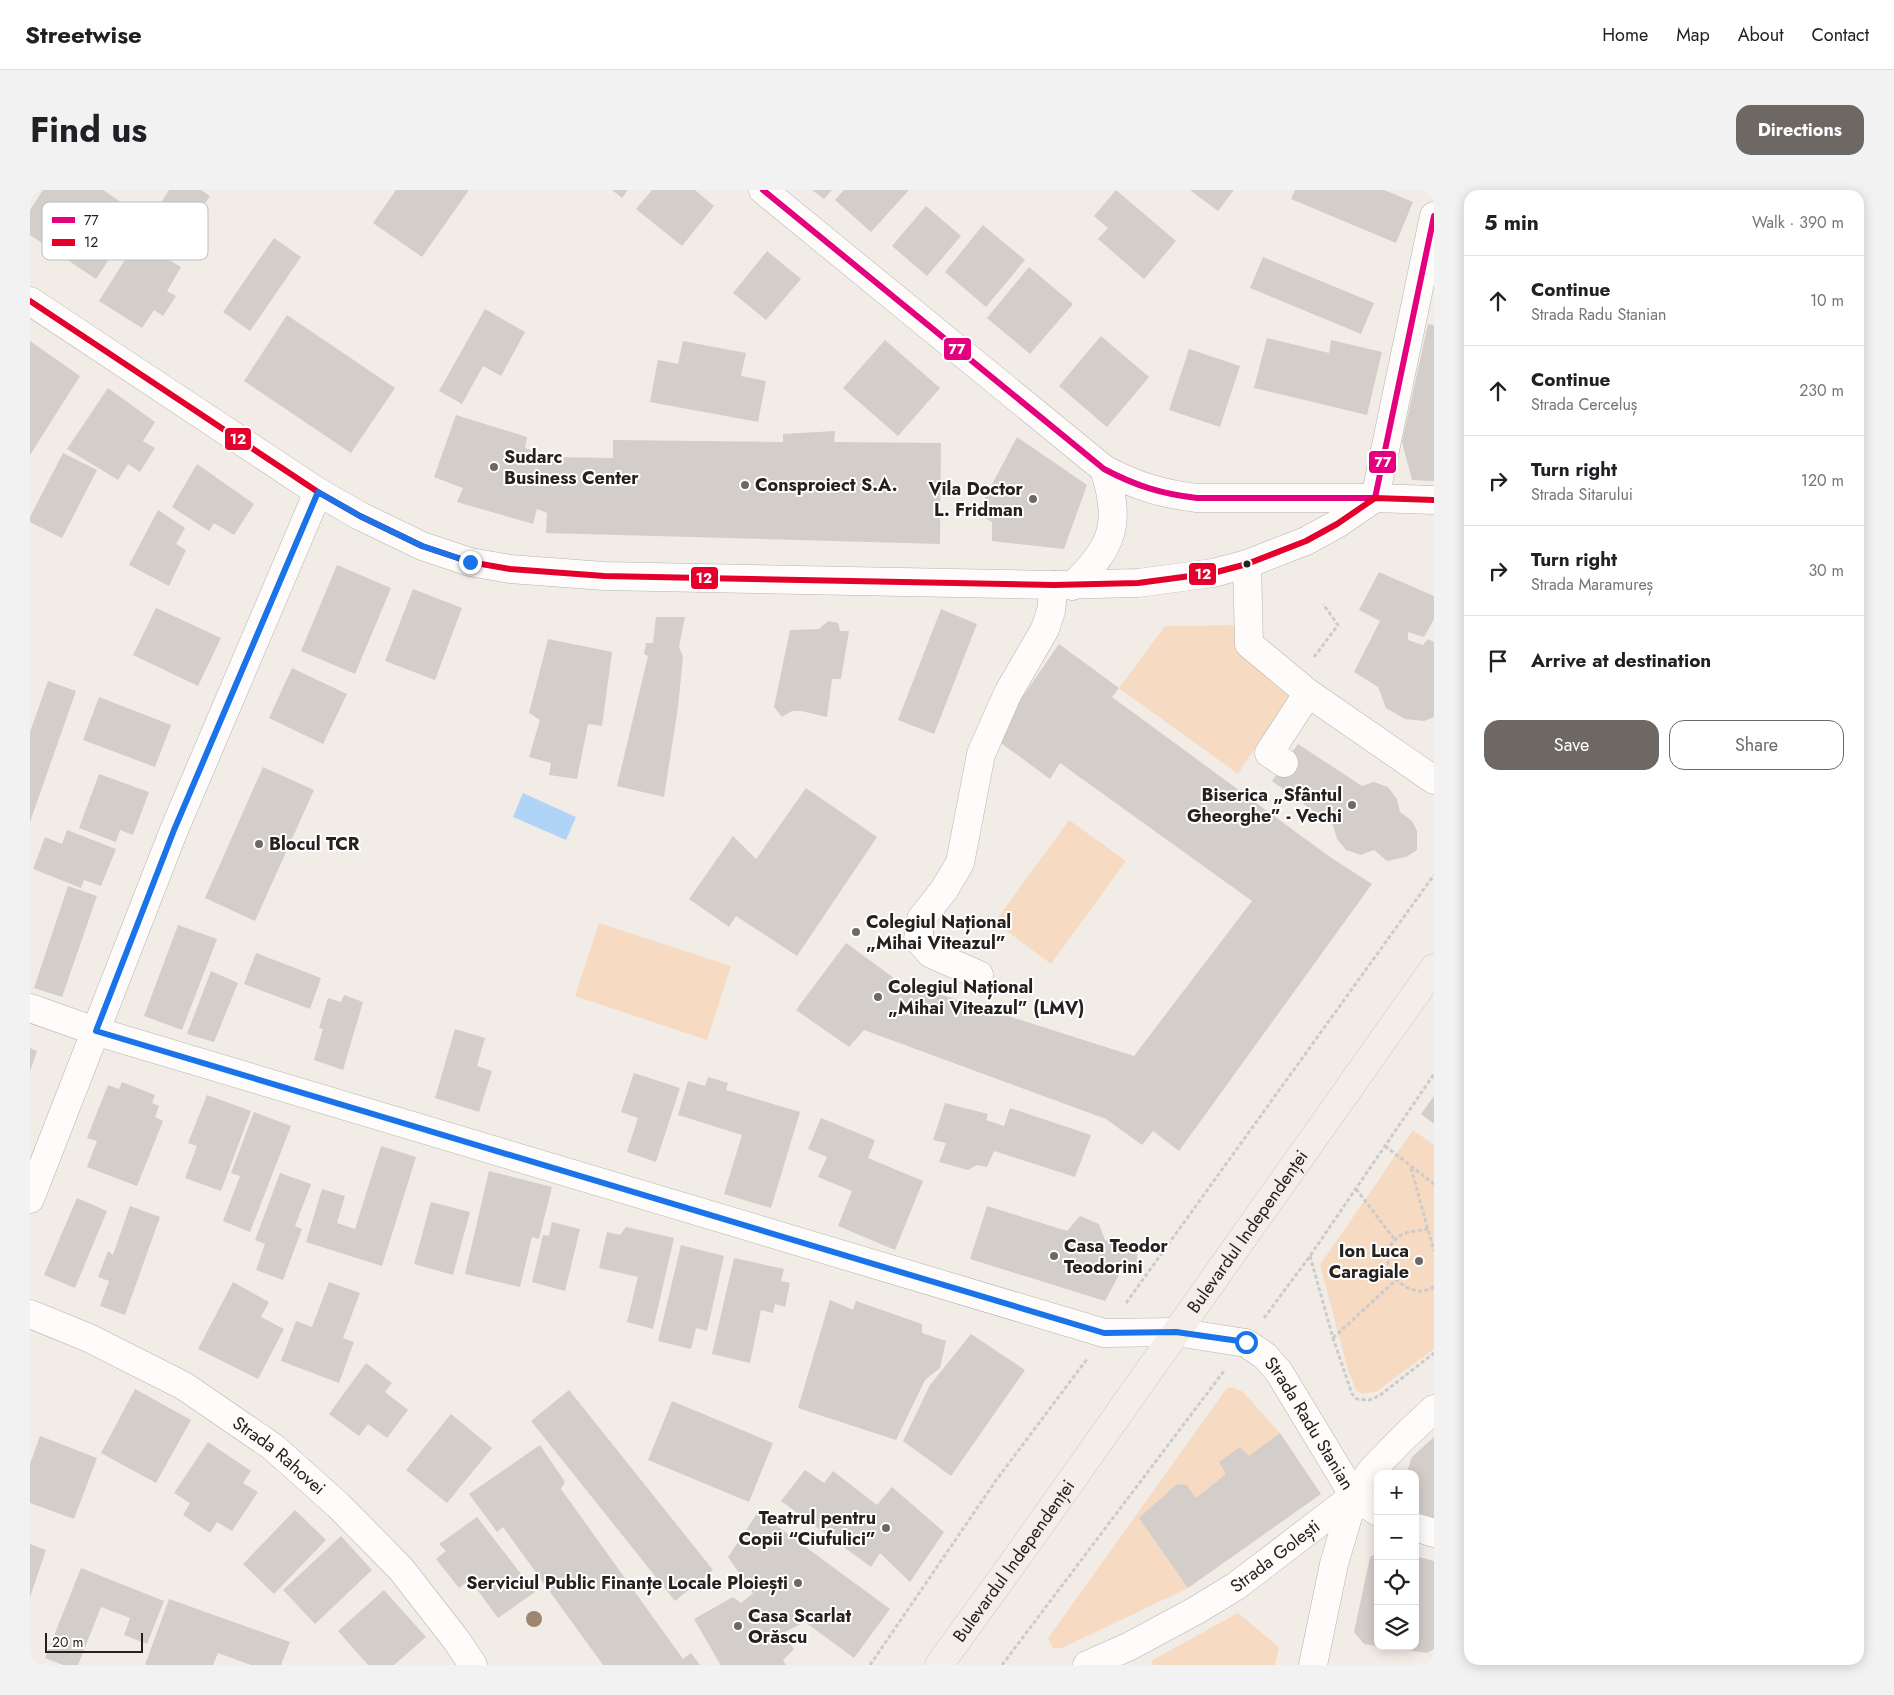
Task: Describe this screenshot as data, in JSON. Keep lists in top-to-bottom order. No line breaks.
{"streets":{"main road":["Bulevardul Independenței"],"street":["Strada Radu Stanian","Strada Rahovei","Strada Golești"]},"crossings":[["Bulevardul Independenței","Strada Radu Stanian"],["Strada Radu Stanian","Strada Golești"]],"places":["Sudarc Business Center","Consproiect S.A.","Vila Doctor L. Fridman","Biserica „Sfântul Gheorghe” - Vechi","Blocul TCR","Colegiul Național „Mihai Viteazul”","Colegiul Național „Mihai Viteazul” (LMV)","Casa Teodor Teodorini","Ion Luca Caragiale","Teatrul pentru Copii “Ciufulici”","Serviciul Public Finanțe Locale Ploiești","Casa Scarlat Orăscu"],"lines":["transit line 77","transit line 12"],"legend":["77","12"],"scale_bar":"20 m","page":{"header":"Streetwise","nav":["Home","Map","About","Contact"],"title":"Find us","buttons":["Directions",["Save","Share"]],"heading":["5 min","Walk · 390 m"],"list":[["Continue","Strada Radu Stanian","10 m"],["Continue","Strada Cerceluș","230 m"],["Turn right","Strada Sitarului","120 m"],["Turn right","Strada Maramureș","30 m"],"Arrive at destination"],"map_buttons":["+","−"],"scale":"20 m"}}
